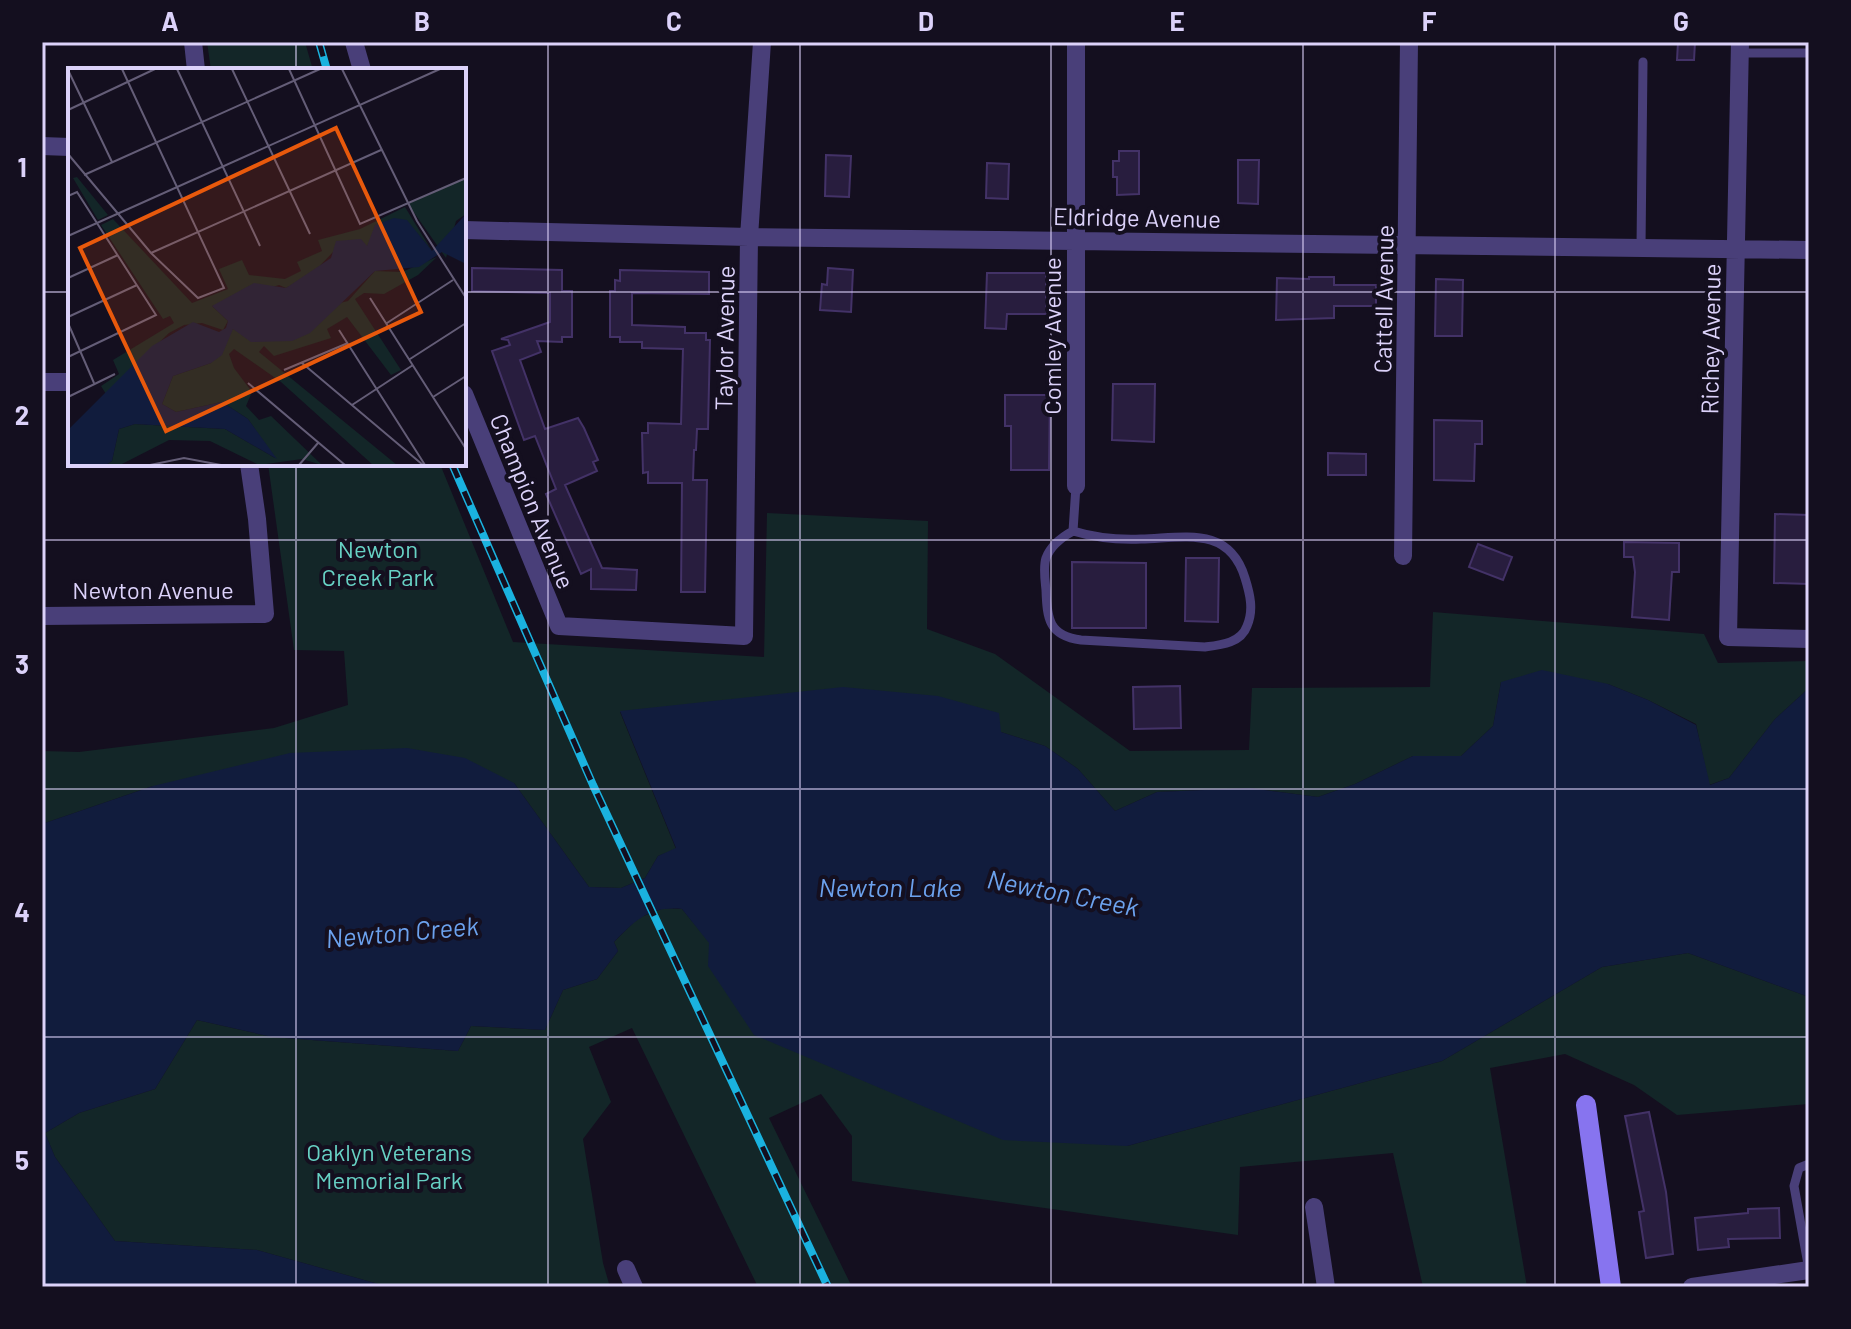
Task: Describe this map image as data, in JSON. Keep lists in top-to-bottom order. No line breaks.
{"streets":{"street":["Eldridge Avenue","Cattell Avenue","Comley Avenue","Taylor Avenue","Richey Avenue","Champion Avenue","Newton Avenue"]},"crossings":[["Eldridge Avenue","Cattell Avenue"],["Eldridge Avenue","Comley Avenue"],["Eldridge Avenue","Taylor Avenue"],["Eldridge Avenue","Richey Avenue"],["Taylor Avenue","Champion Avenue"]],"water":["Newton Lake","Newton Creek"],"parks":["Newton Creek Park","Oaklyn Veterans Memorial Park"],"grid":{"columns":["A","B","C","D","E","F","G"],"rows":["1","2","3","4","5"]}}
